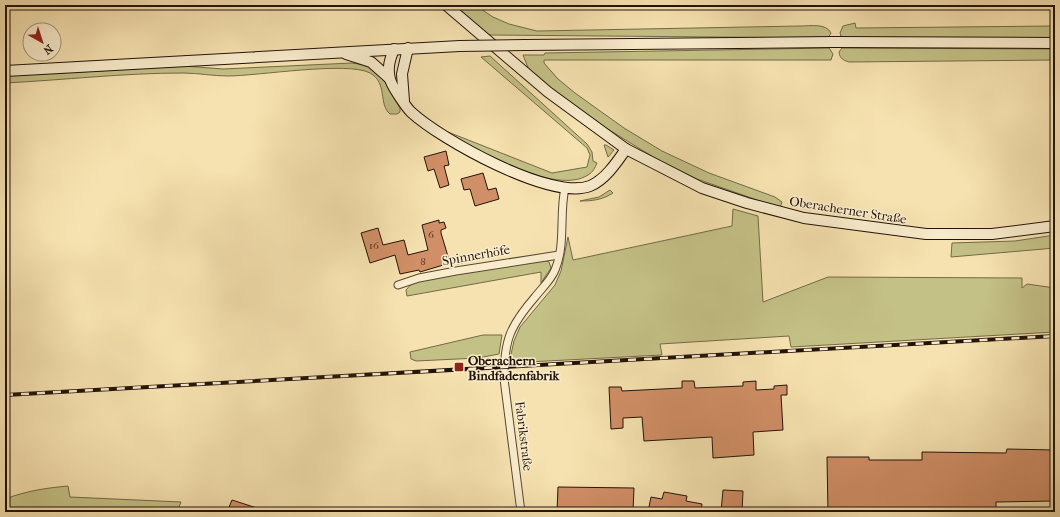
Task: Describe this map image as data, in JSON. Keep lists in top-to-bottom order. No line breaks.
{"streets":{"main road":["Oberacherner Straße"],"street":["Spinnerhöfe","Fabrikstraße"]},"crossings":[["Spinnerhöfe","Fabrikstraße"]],"places":{"transit":["Oberachern Bindfadenfabrik"]},"house_numbers":["6","16","8"],"north":"bottom right"}
